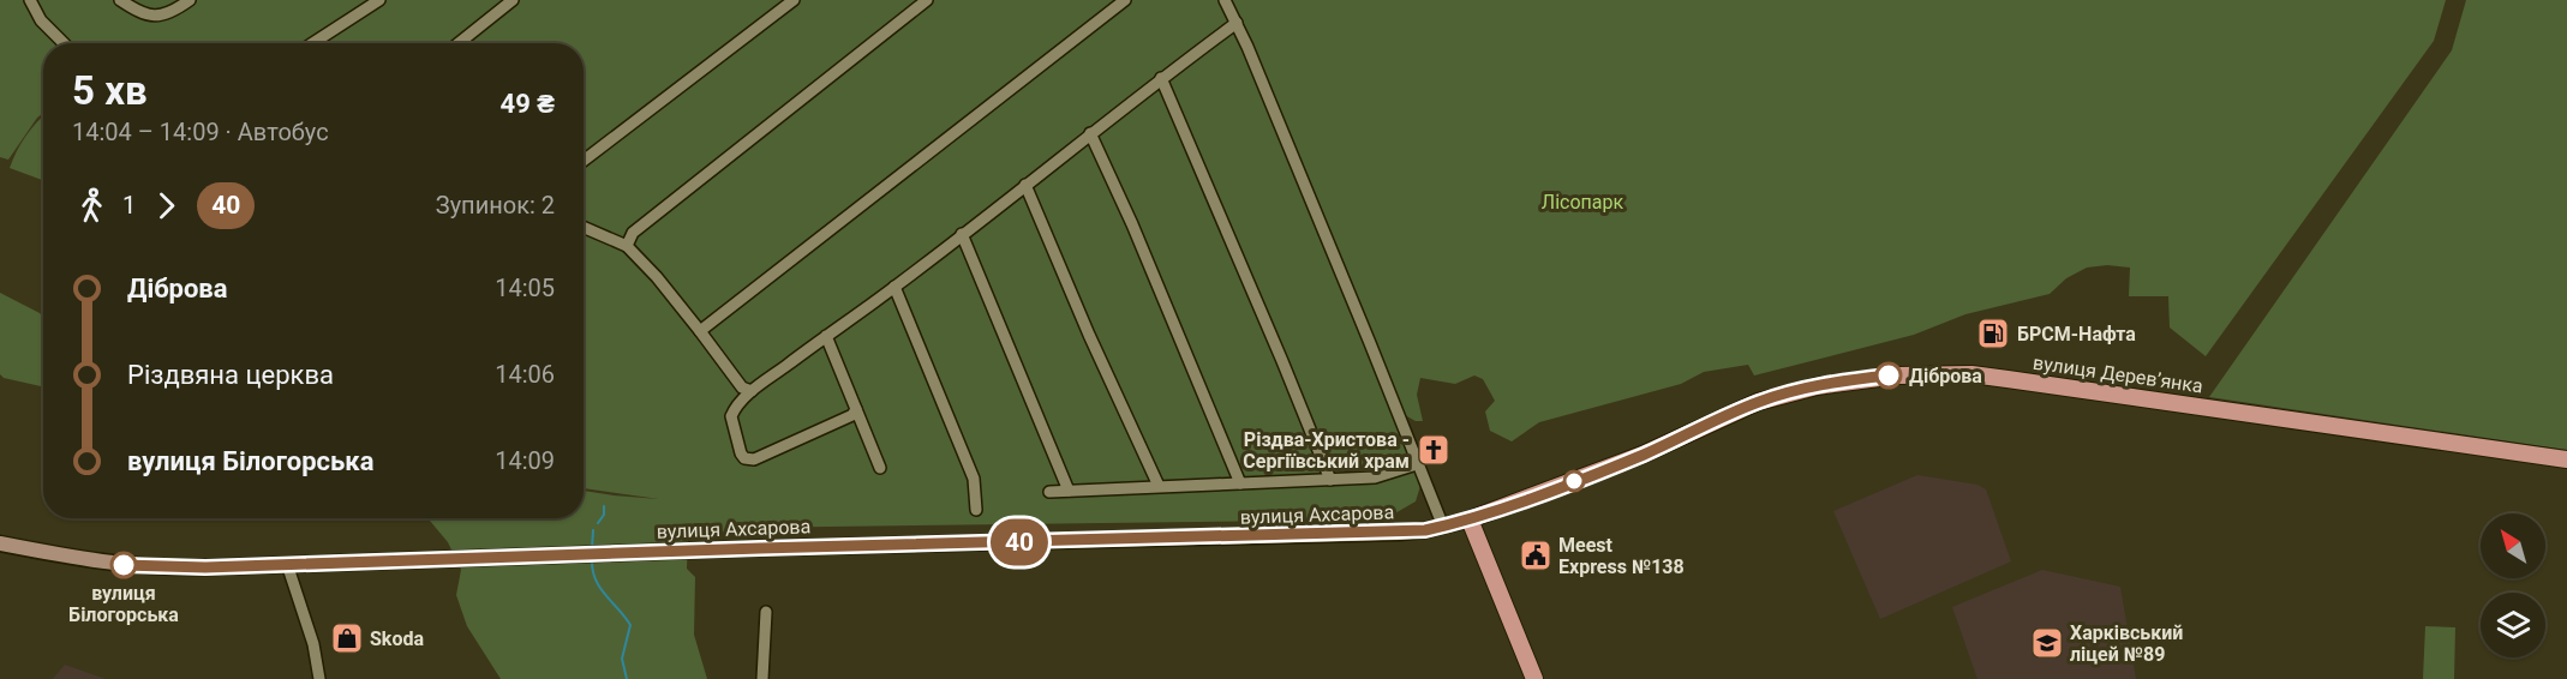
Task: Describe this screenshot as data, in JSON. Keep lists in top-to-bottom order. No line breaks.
{"streets":{"main road":["вулиця Дерев’янка","вулиця Ахсарова"]},"crossings":[["вулиця Дерев’янка","вулиця Ахсарова"]],"parks":["Лісопарк"],"places":{"fuel station":["БРСМ-Нафта"],"other":["Діброва","вулиця Білогорська"],"church":["Різдва-Христова - Сергіївський храм"],"public building":["Meest Express №138"],"shop":["Skoda"],"school or university":["Харківський ліцей №89"]},"lines":["bus line 40"],"north":"top left","page":{"on_map":"40","heading":["5 хв","14:04 – 14:09 · Автобус","49 ₴"],"legs":["1","40","Зупинок: 2"],"list":[{"name":"Діброва","value":"14:05"},{"name":"Різдвяна церква","value":"14:06"},{"name":"вулиця Білогорська","value":"14:09"}]}}
